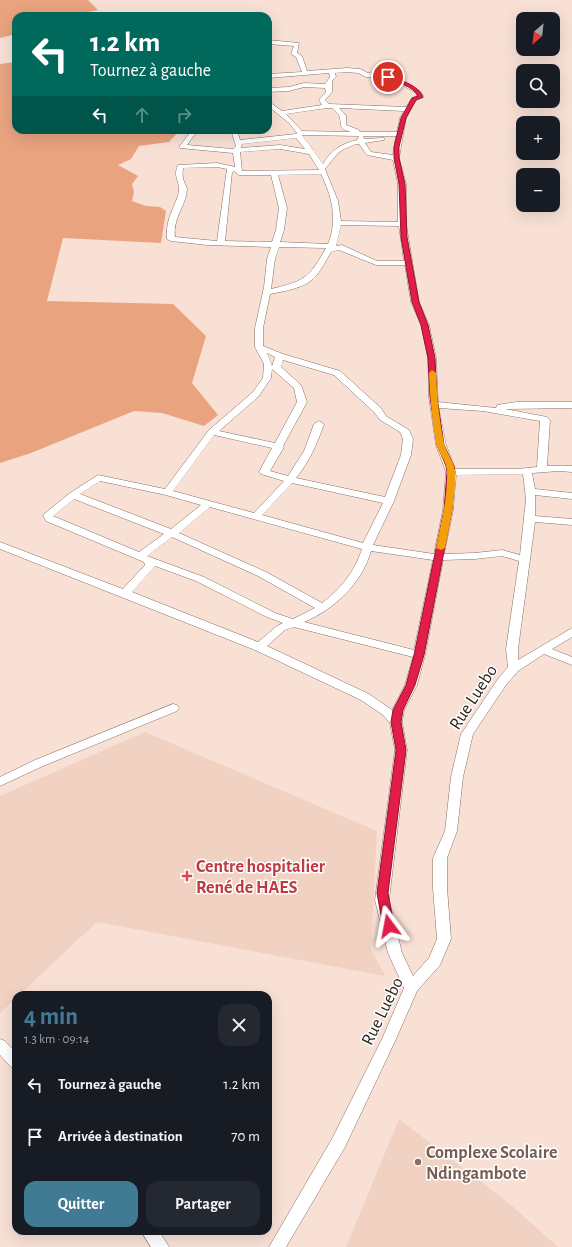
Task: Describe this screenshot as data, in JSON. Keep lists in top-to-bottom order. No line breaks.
{"streets":{"street":["Rue Luebo"]},"places":{"health":["Centre hospitalier René de HAES"],"other":["Complexe Scolaire Ndingambote"]},"north":"bottom left","page":{"map_buttons":["+","−"],"turn":["1.2 km","Tournez à gauche"],"heading":["4 min","1.3 km · 09:14"],"list":[{"name":"Tournez à gauche","value":"1.2 km"},{"name":"Arrivée à destination","value":"70 m"}],"buttons":["Quitter","Partager"]}}
